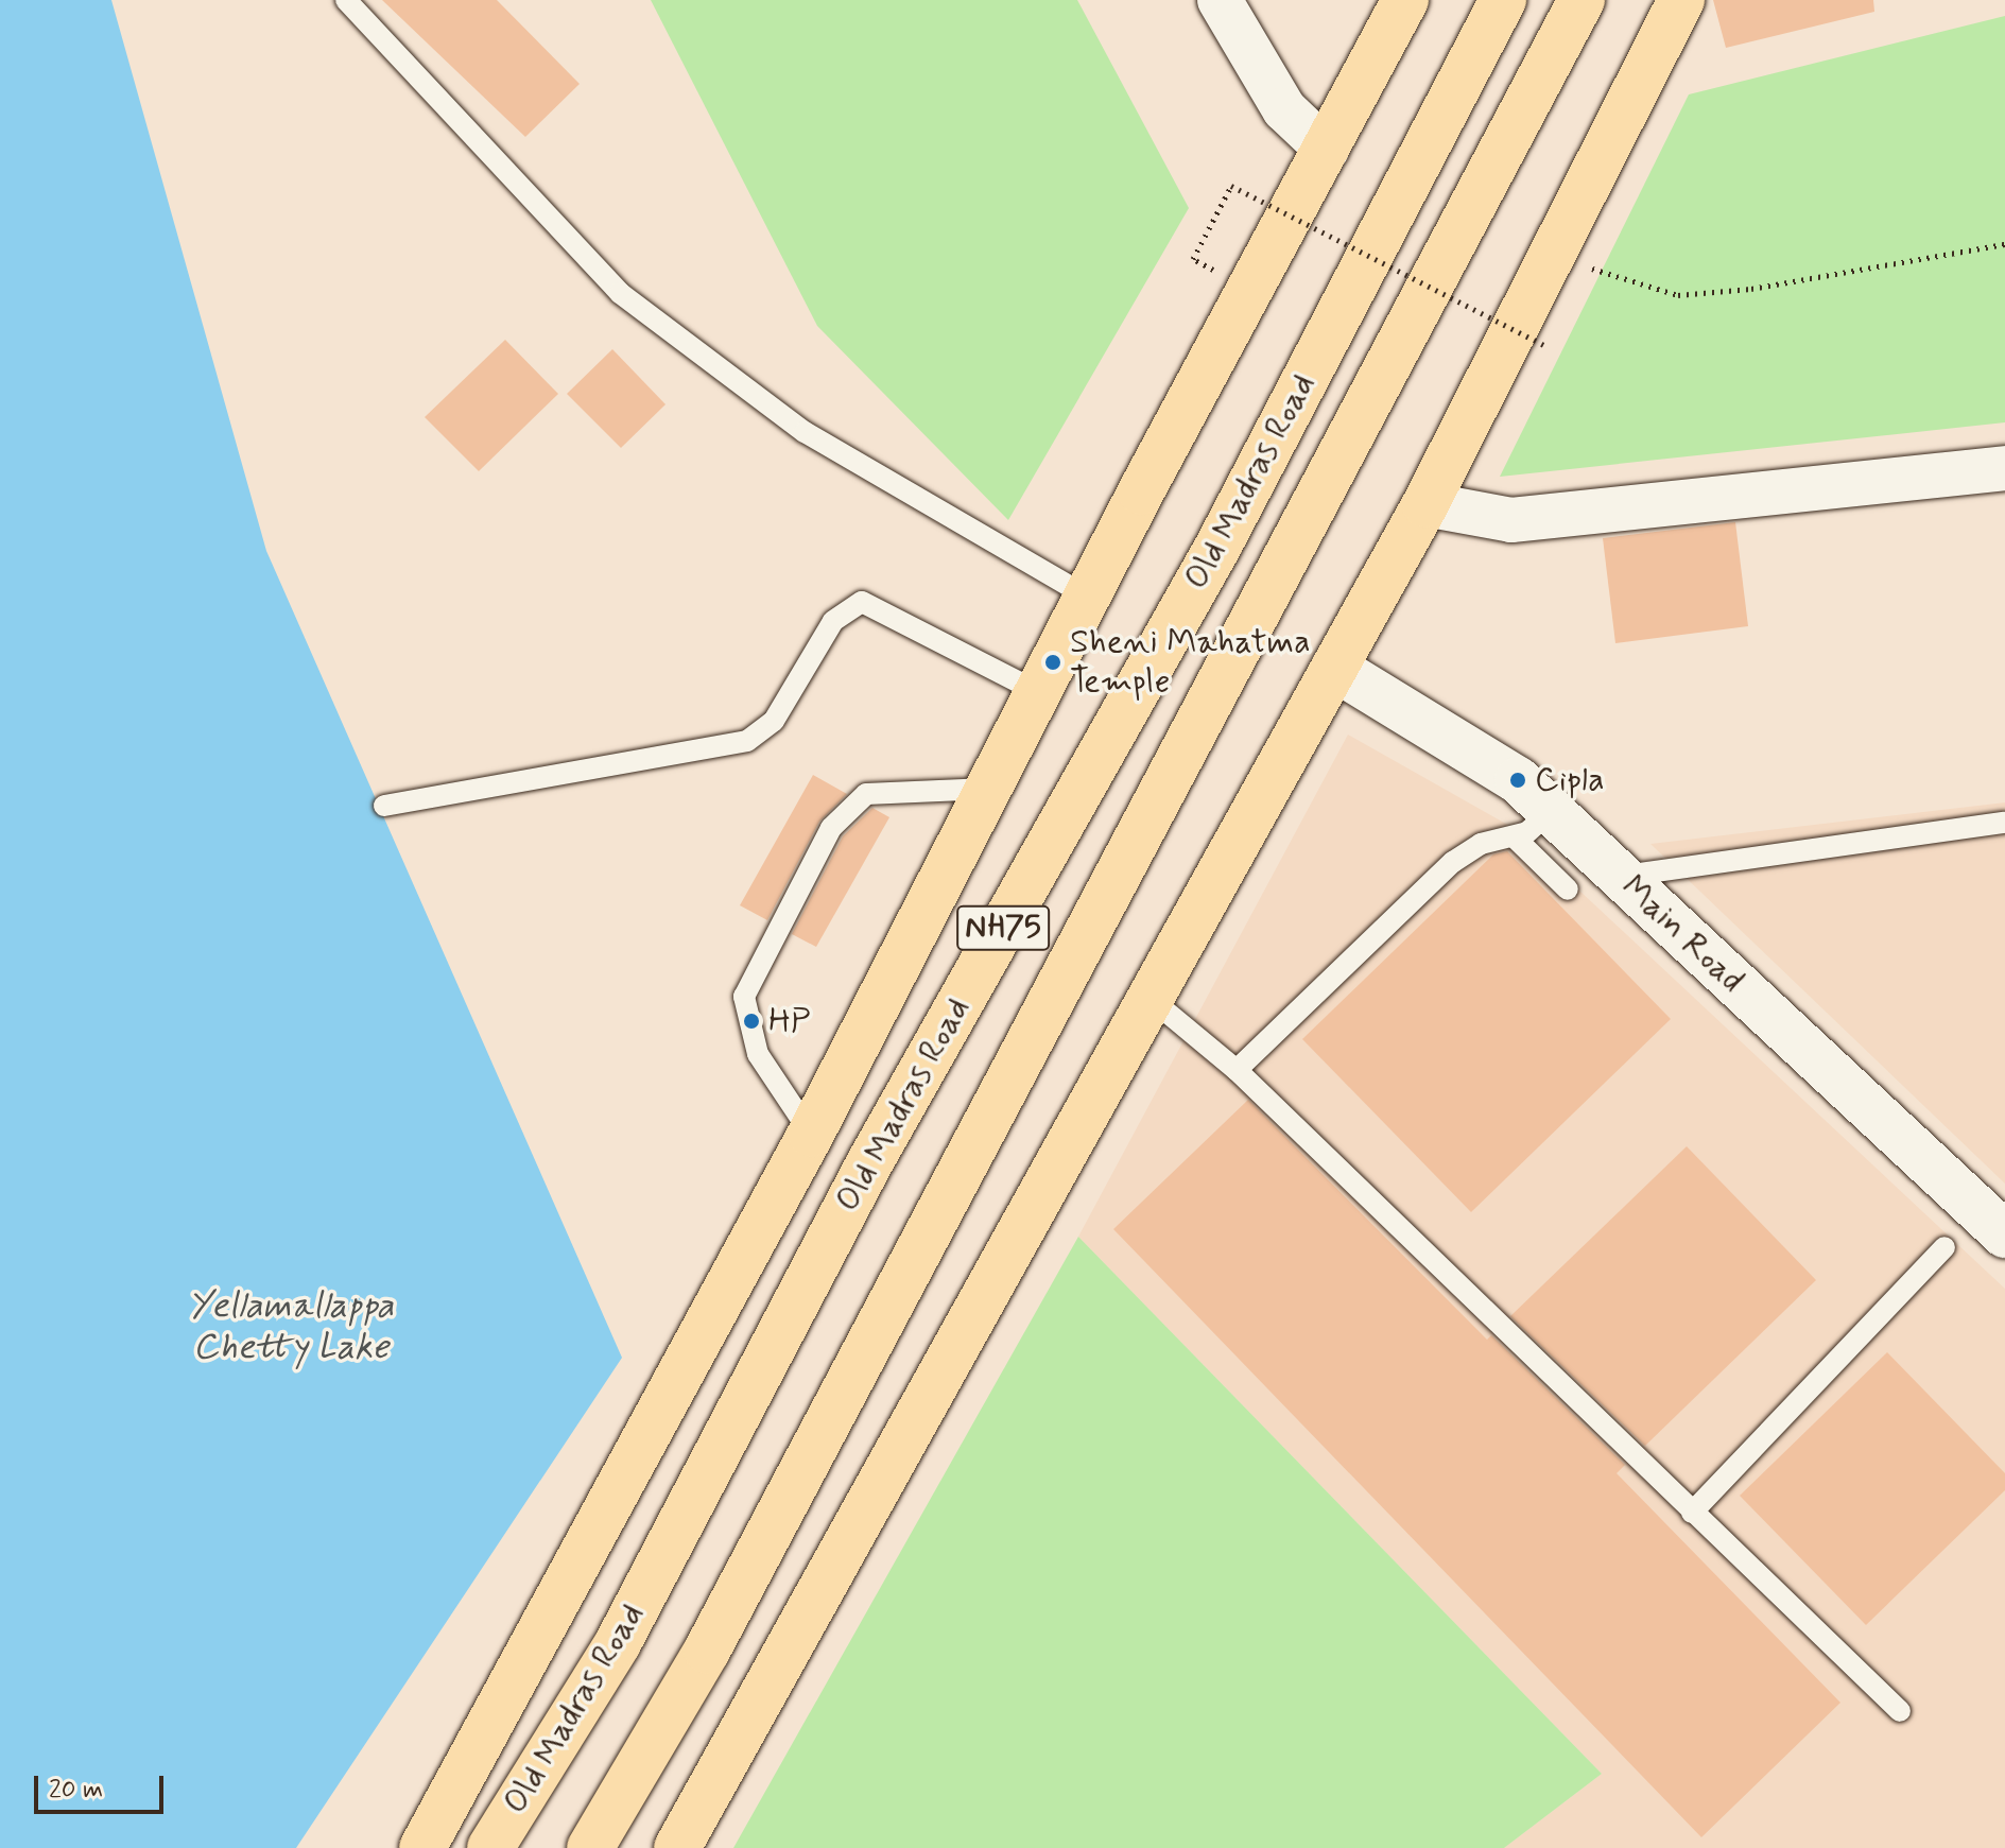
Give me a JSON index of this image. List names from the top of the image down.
{
  "streets": {
    "main road": ["Old Madras Road", "NH75"],
    "street": ["Main Road"]
  },
  "water": ["Yellamallappa Chetty Lake"],
  "places": ["Sheni Mahatma Temple", "Cipla", "HP"],
  "scale_bar": "20 m"
}
